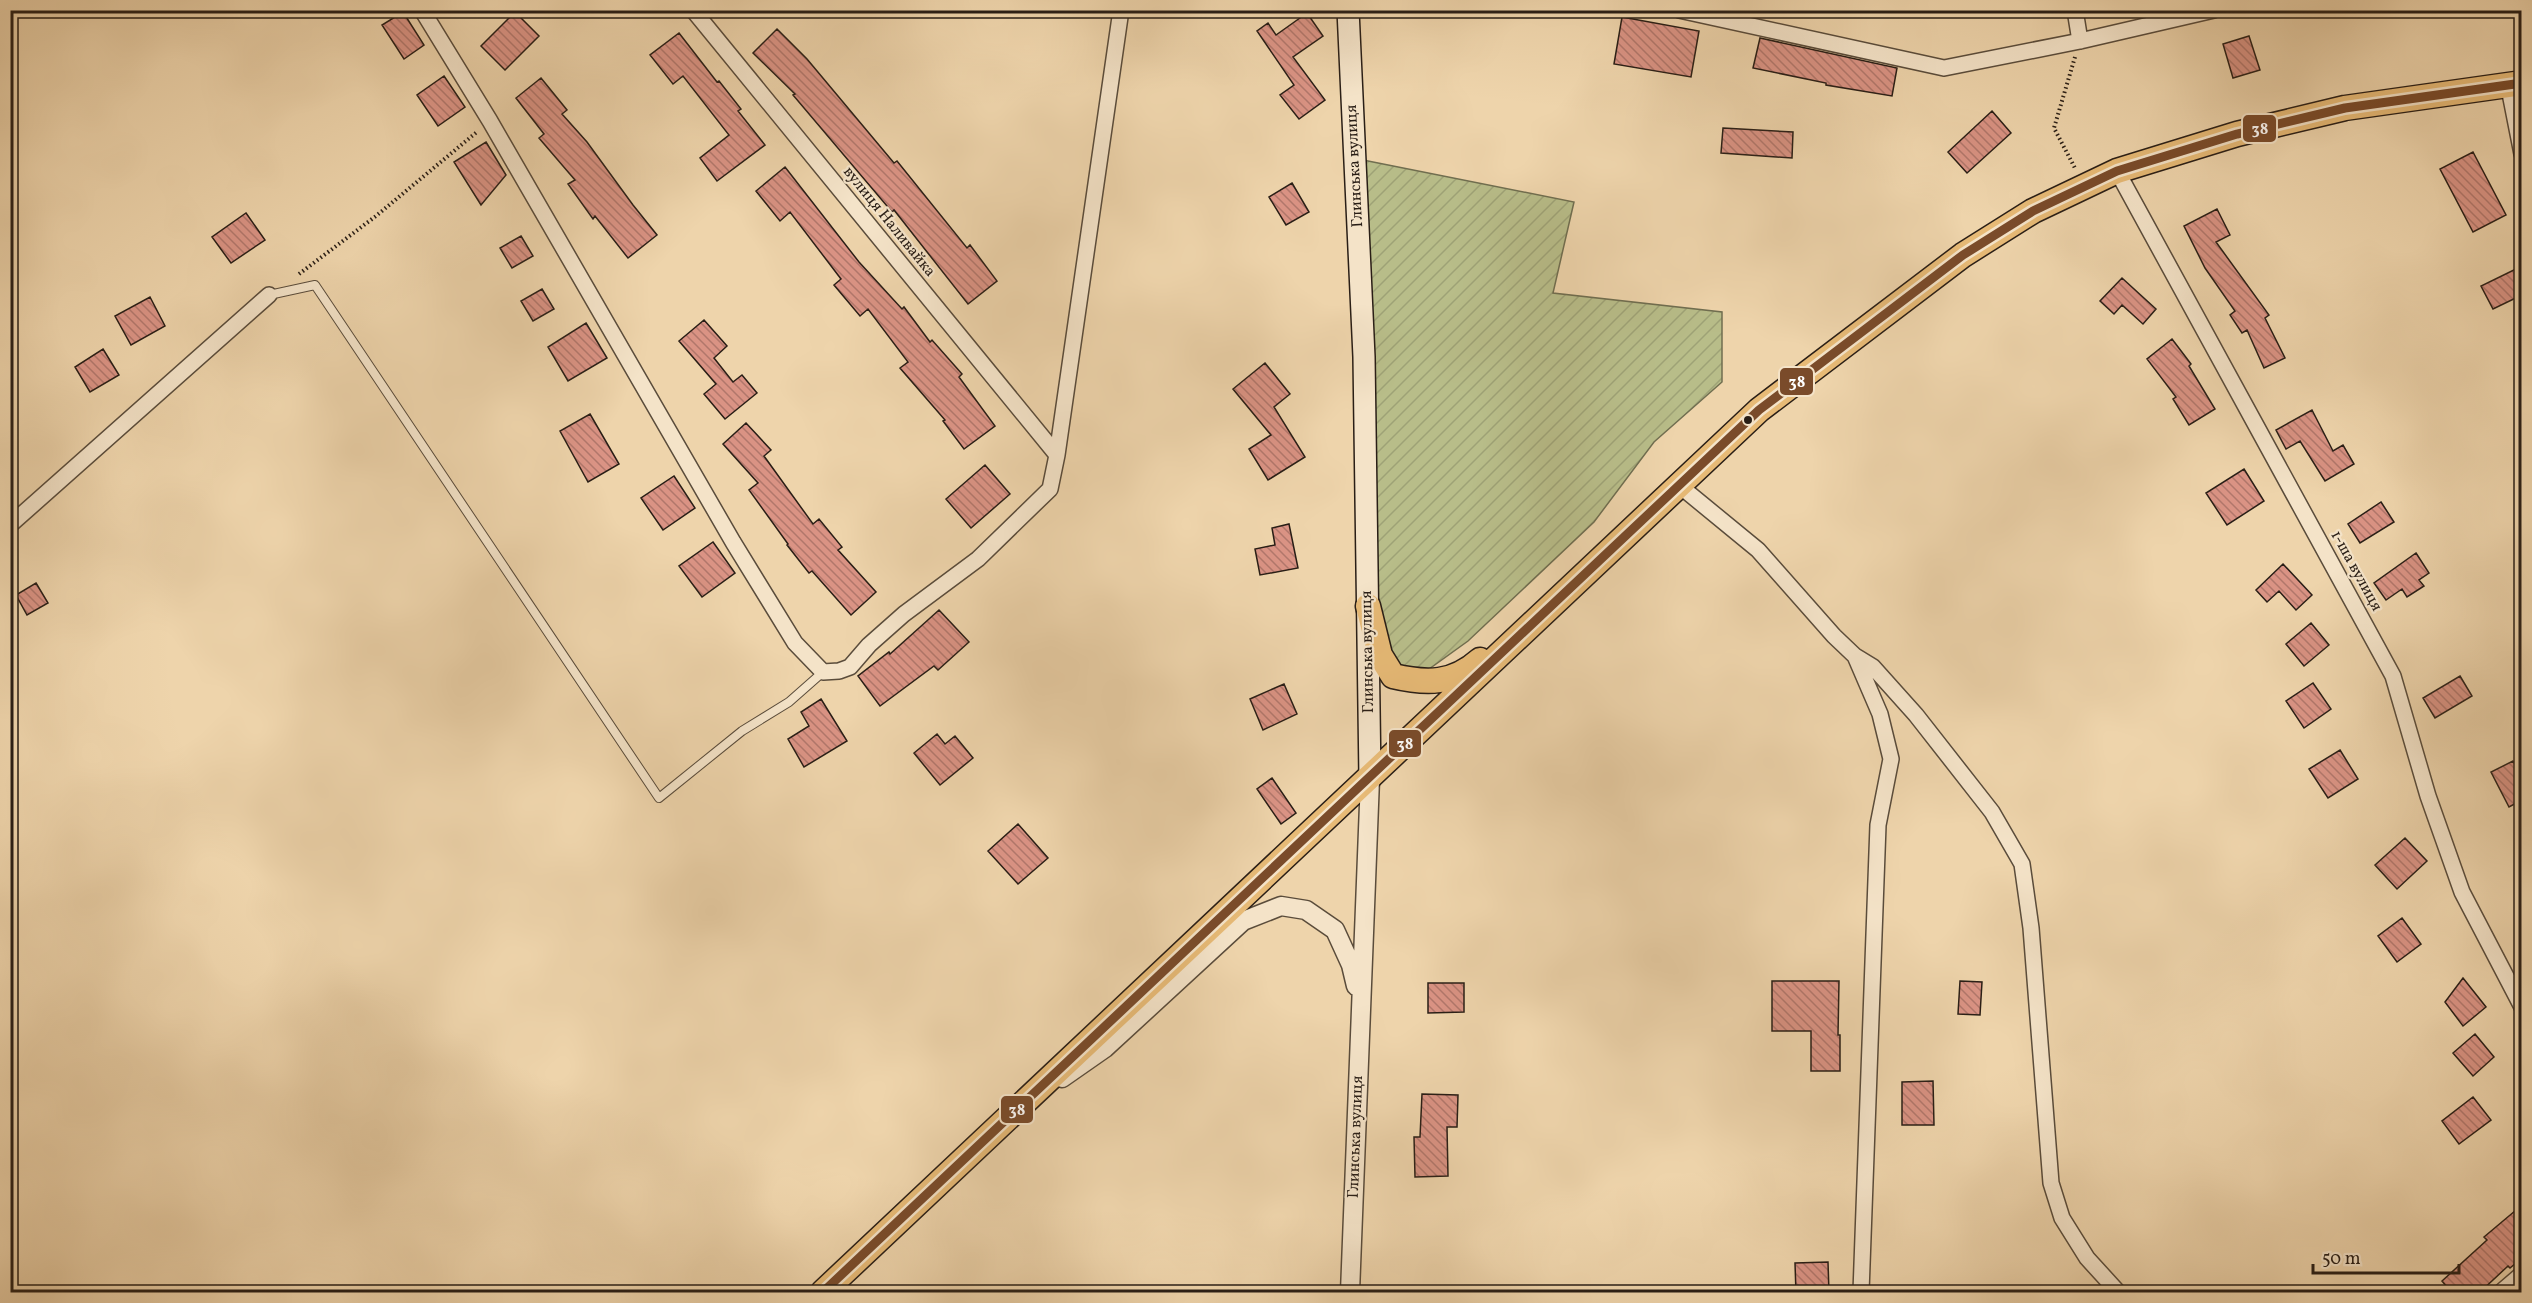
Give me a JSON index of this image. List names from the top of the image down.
{
  "streets": {
    "main road": ["Глинська вулиця"],
    "street": ["вулиця Наливайка", "1-ша вулиця"]
  },
  "lines": ["transit line 38"],
  "scale_bar": "50 m"
}
